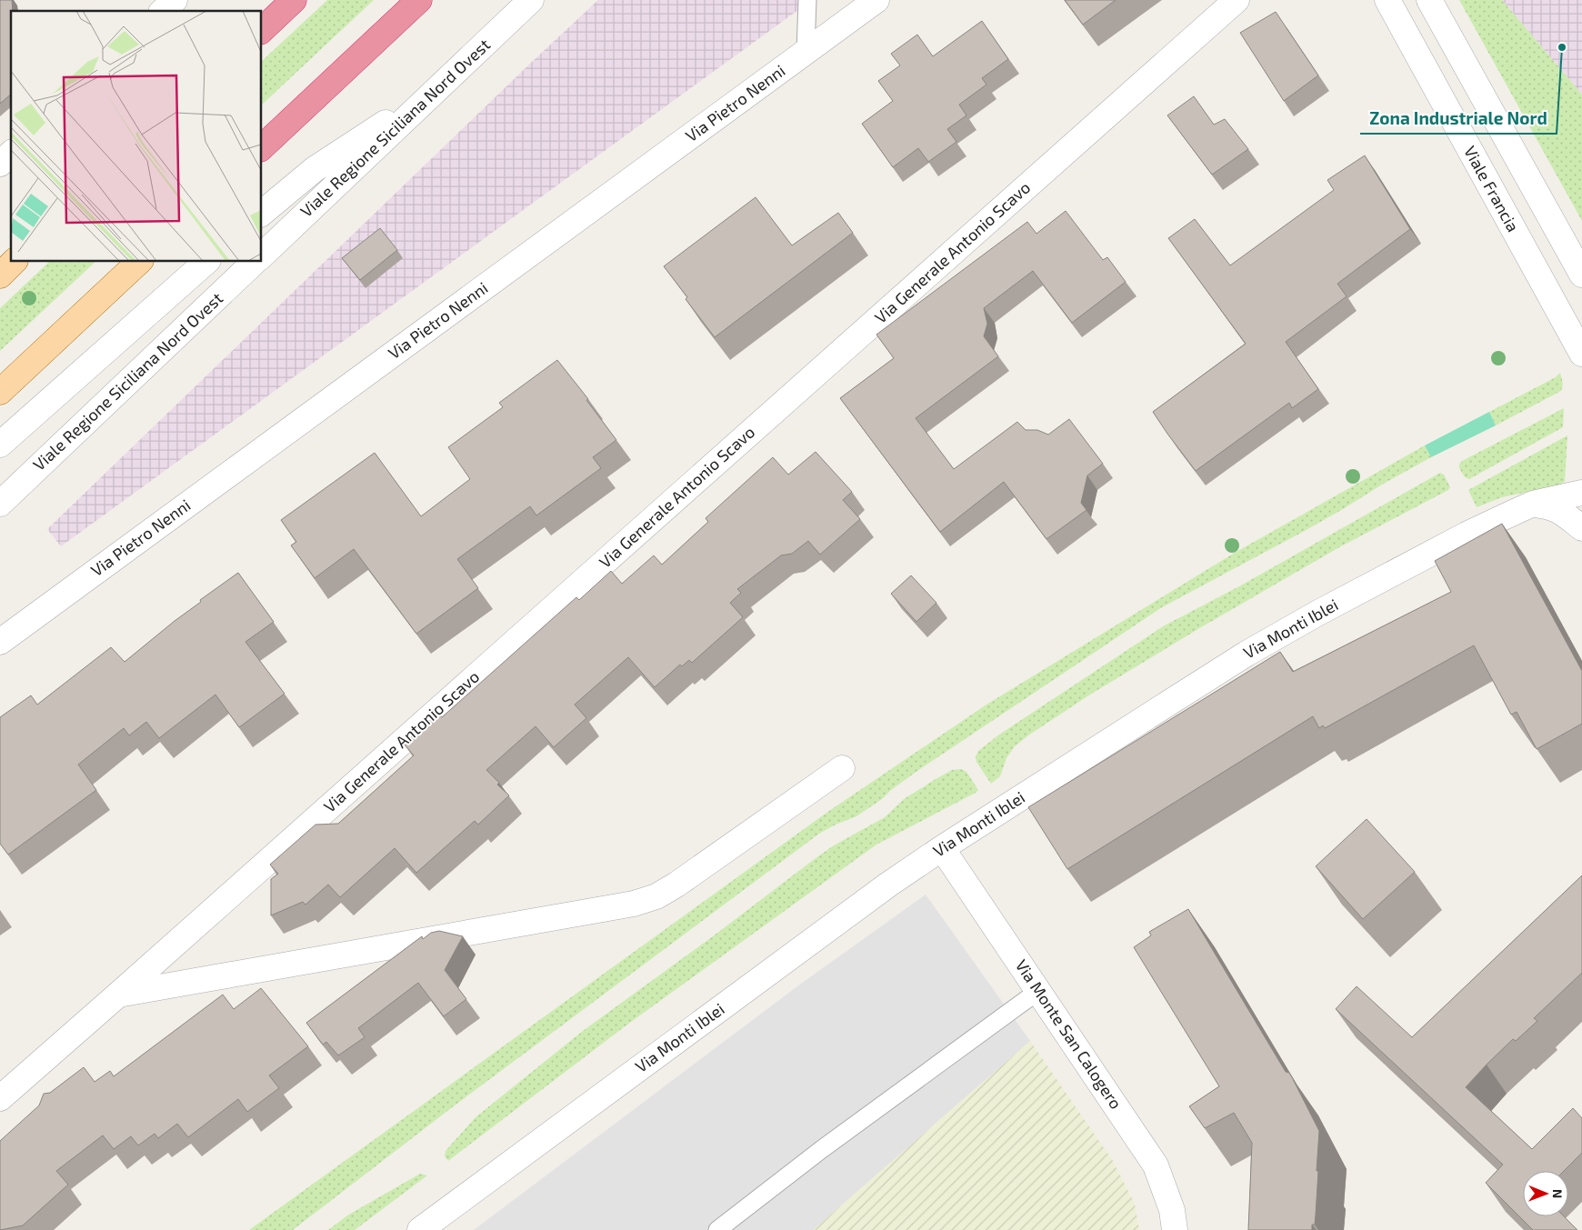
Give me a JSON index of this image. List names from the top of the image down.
{
  "streets": {
    "street": [
      "Via Pietro Nenni",
      "Viale Regione Siciliana Nord Ovest",
      "Viale Francia",
      "Via Generale Antonio Scavo",
      "Via Monti Iblei",
      "Via Monte San Calogero"
    ]
  },
  "crossings": [
    ["Via Monti Iblei", "Via Monte San Calogero"]
  ],
  "places": ["Zona Industriale Nord"],
  "north": "right"
}
